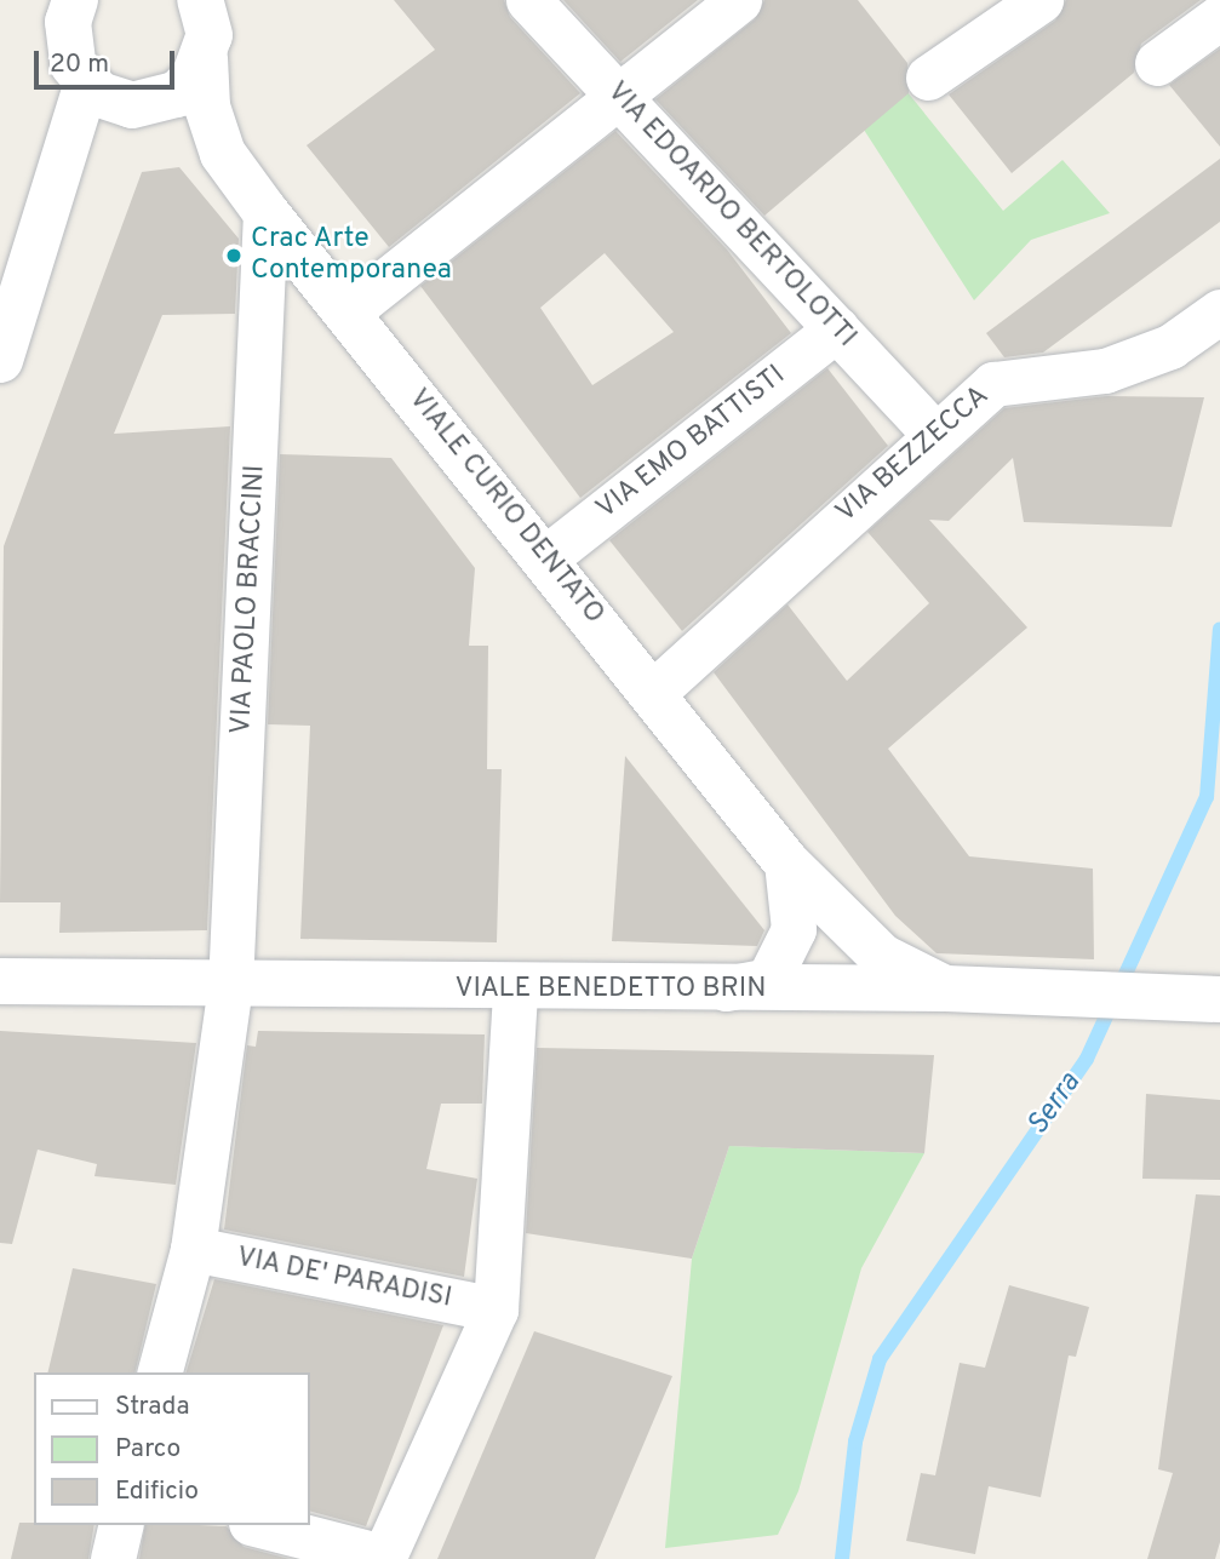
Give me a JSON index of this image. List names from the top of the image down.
{
  "streets": {
    "street": [
      "VIA EDOARDO BERTOLOTTI",
      "VIA EMO BATTISTI",
      "VIA BEZZECCA",
      "VIALE CURIO DENTATO",
      "VIA PAOLO BRACCINI",
      "VIALE BENEDETTO BRIN",
      "VIA DE' PARADISI"
    ]
  },
  "crossings": [
    ["VIA EDOARDO BERTOLOTTI", "VIA EMO BATTISTI"],
    ["VIA EDOARDO BERTOLOTTI", "VIA BEZZECCA"],
    ["VIA EMO BATTISTI", "VIALE CURIO DENTATO"],
    ["VIA BEZZECCA", "VIALE CURIO DENTATO"],
    ["VIALE CURIO DENTATO", "VIA PAOLO BRACCINI"],
    ["VIALE CURIO DENTATO", "VIALE BENEDETTO BRIN"],
    ["VIA PAOLO BRACCINI", "VIALE BENEDETTO BRIN"],
    ["VIA PAOLO BRACCINI", "VIA DE' PARADISI"]
  ],
  "water": ["Serra"],
  "places": ["Crac Arte Contemporanea"],
  "legend": ["Strada", "Parco", "Edificio"],
  "scale_bar": "20 m"
}
